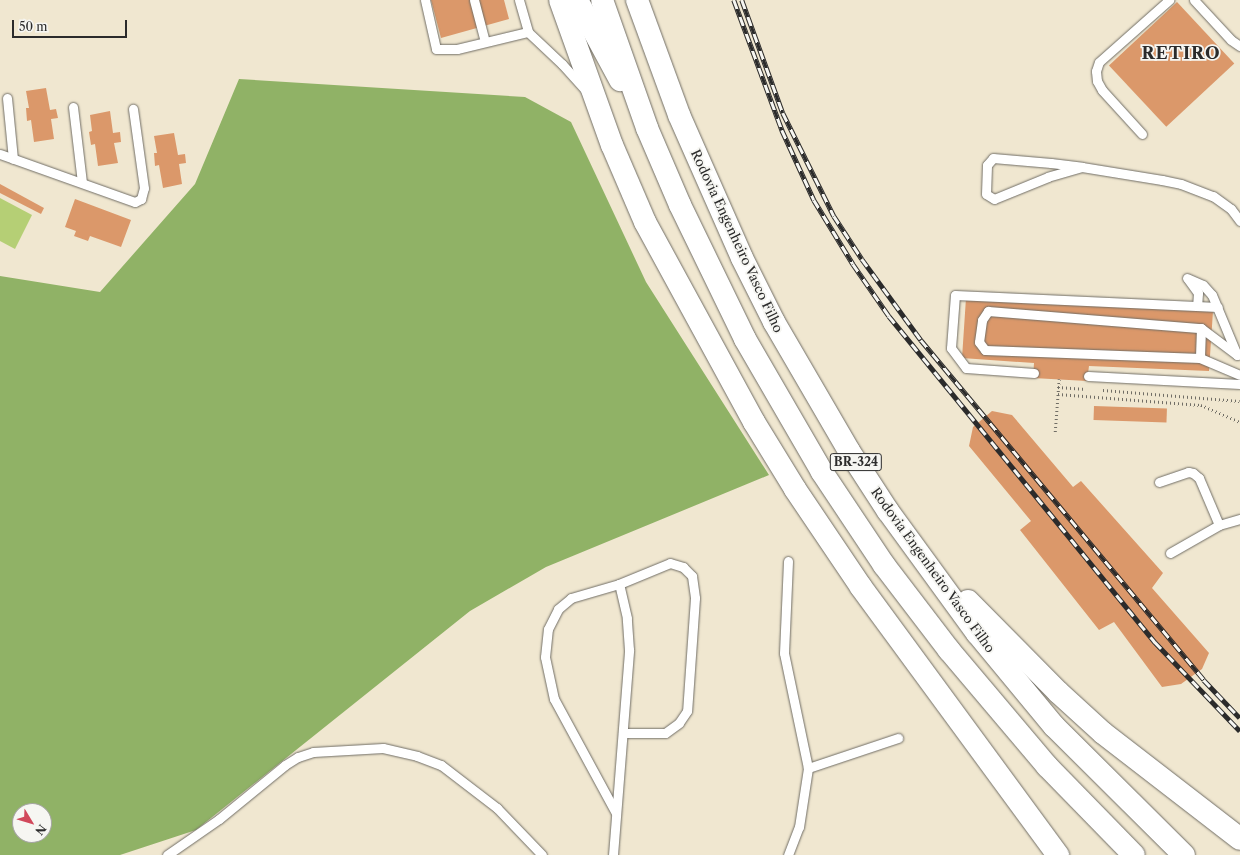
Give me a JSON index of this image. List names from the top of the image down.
{
  "streets": {
    "highway": ["Rodovia Engenheiro Vasco Filho", "BR-324"]
  },
  "districts": ["RETIRO"],
  "scale_bar": "50 m",
  "north": "bottom right"
}
